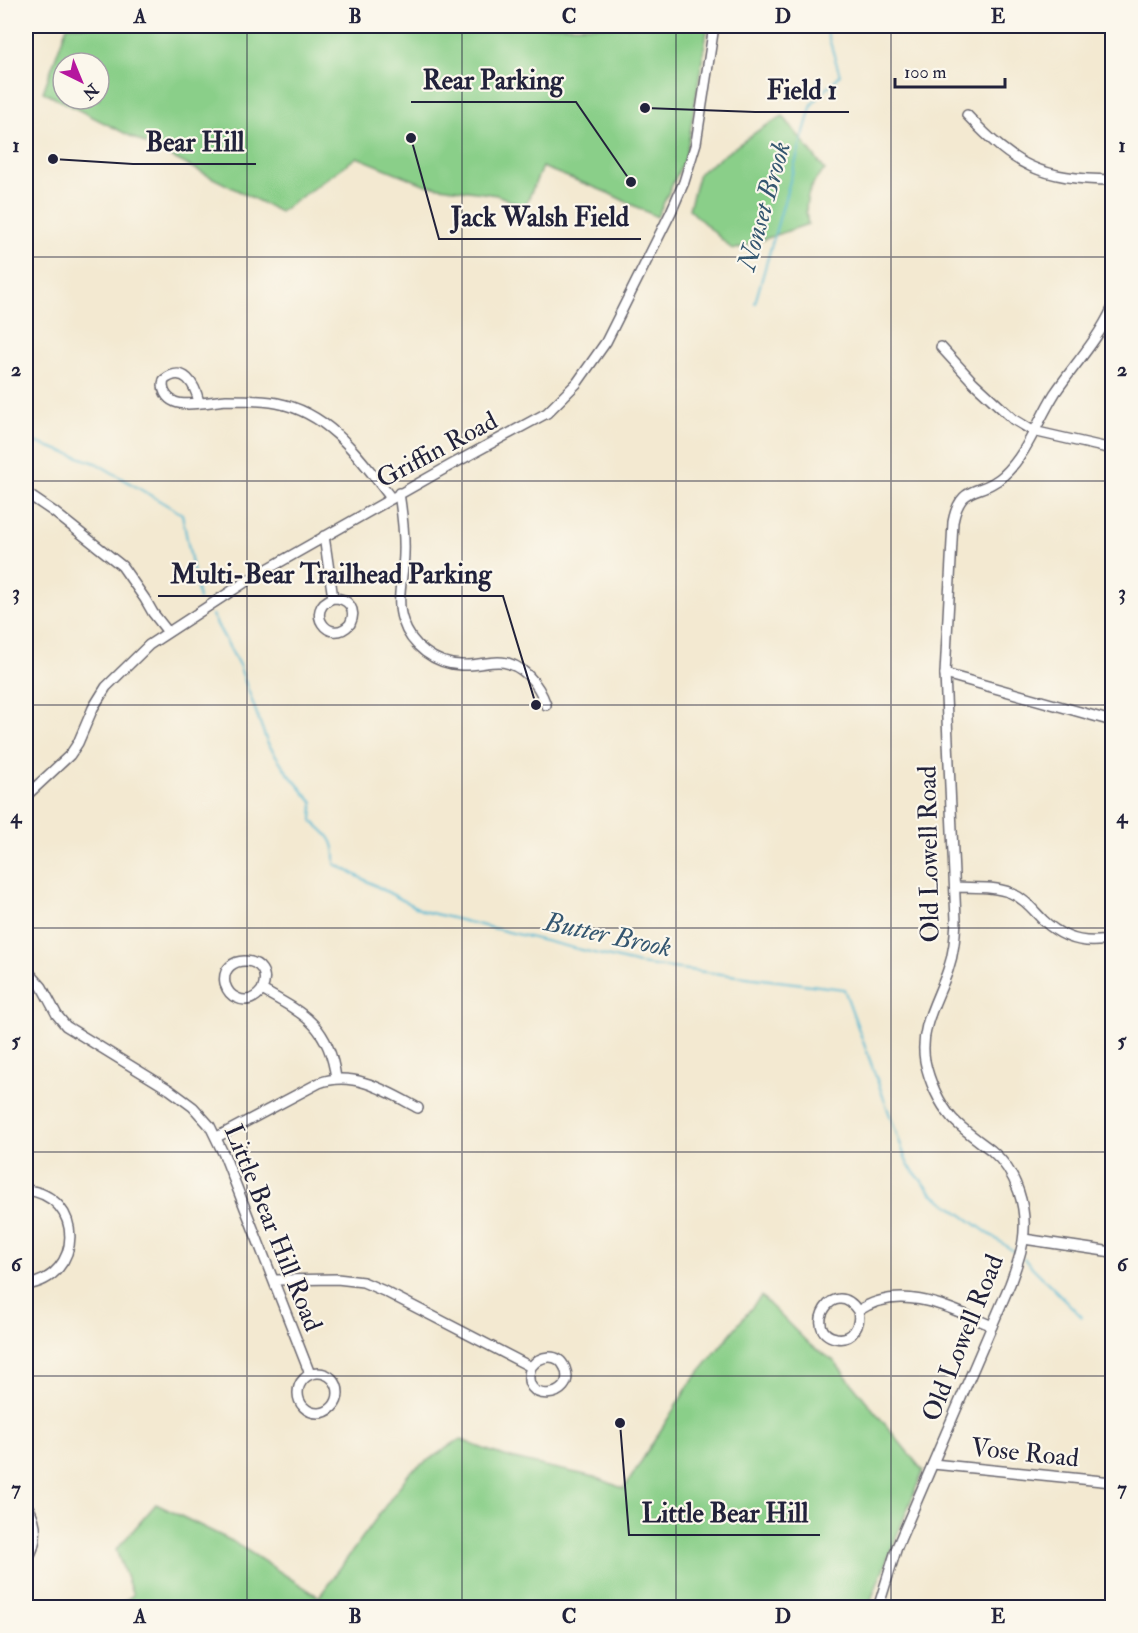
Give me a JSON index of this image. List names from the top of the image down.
{
  "streets": {
    "street": [
      "Griffin Road",
      "Old Lowell Road",
      "Little Bear Hill Road",
      "Vose Road"
    ]
  },
  "crossings": [
    ["Old Lowell Road", "Vose Road"]
  ],
  "water": ["Nonset Brook", "Butter Brook"],
  "places": [
    "Field 1",
    "Jack Walsh Field",
    "Bear Hill",
    "Rear Parking",
    "Multi-Bear Trailhead Parking",
    "Little Bear Hill"
  ],
  "scale_bar": "100 m",
  "north": "bottom right",
  "grid": {
    "columns": [
      "A",
      "B",
      "C",
      "D",
      "E"
    ],
    "rows": [
      "1",
      "2",
      "3",
      "4",
      "5",
      "6",
      "7"
    ]
  }
}
